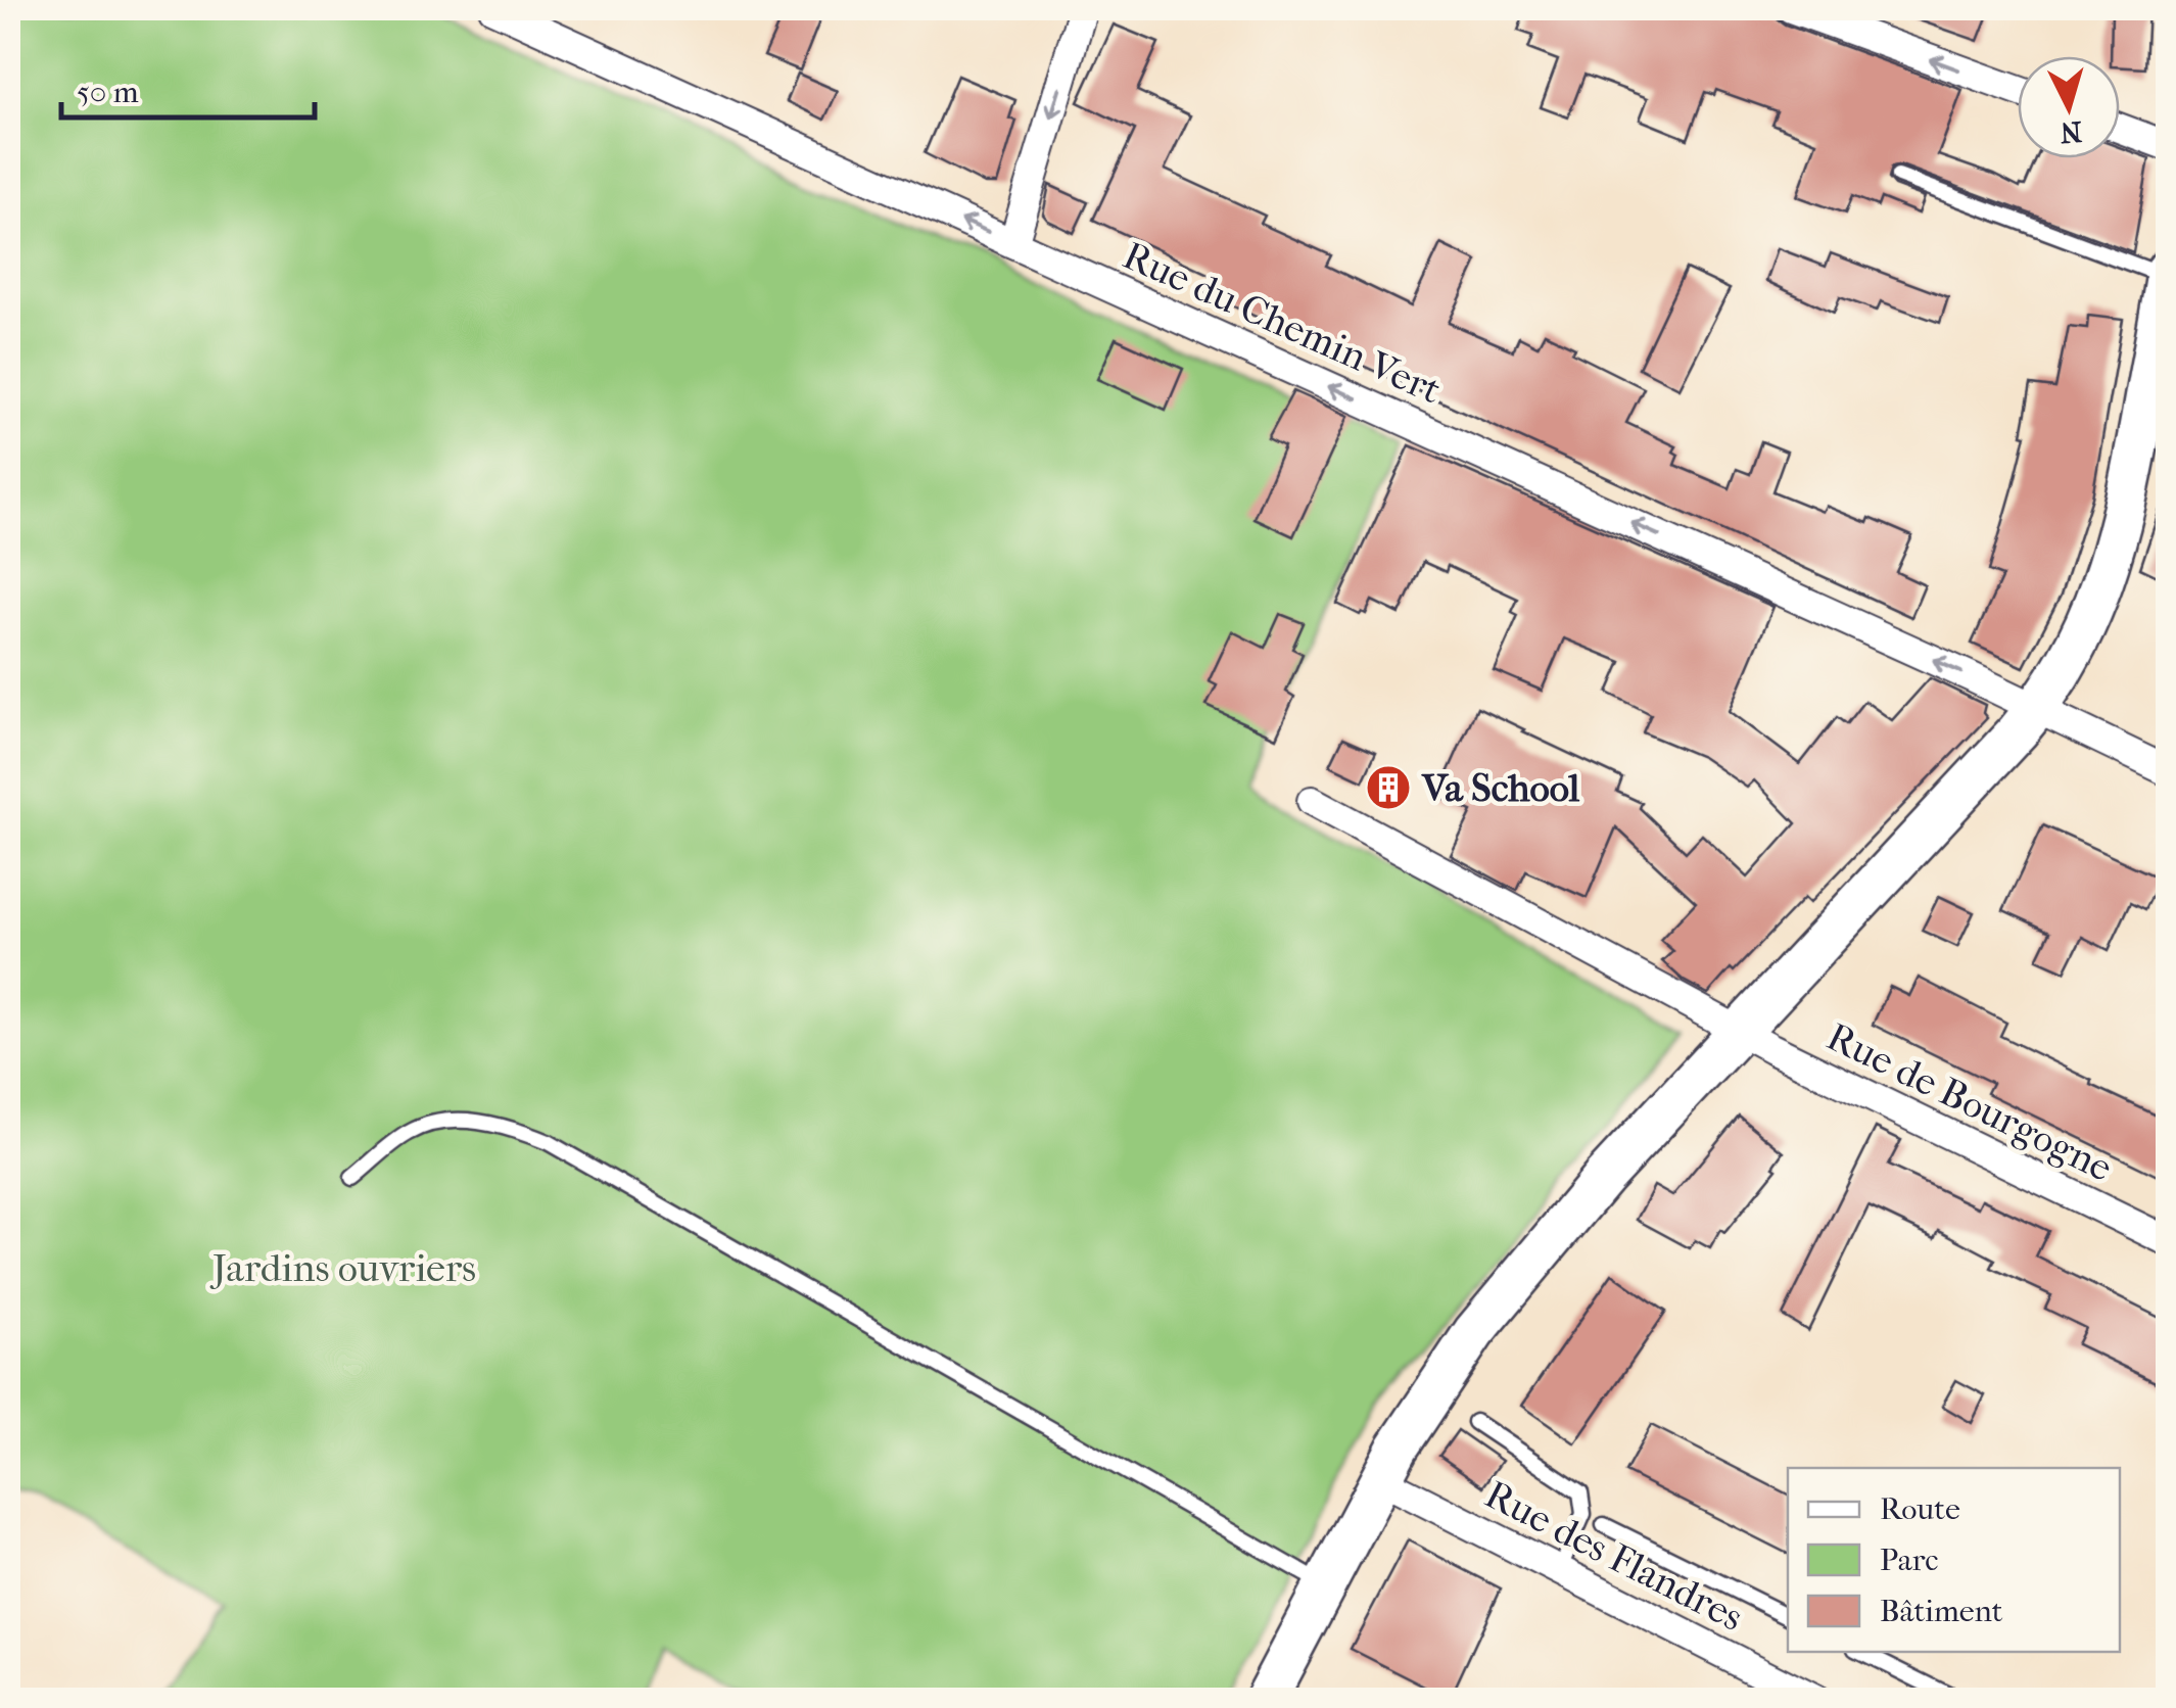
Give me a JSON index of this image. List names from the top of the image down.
{
  "streets": {
    "street": ["Rue du Chemin Vert", "Rue de Bourgogne", "Rue des Flandres"]
  },
  "one_way": ["Rue du Chemin Vert"],
  "parks": ["Jardins ouvriers"],
  "places": {
    "building": ["Va School"]
  },
  "legend": ["Route", "Parc", "Bâtiment"],
  "scale_bar": "50 m",
  "north": "bottom"
}
